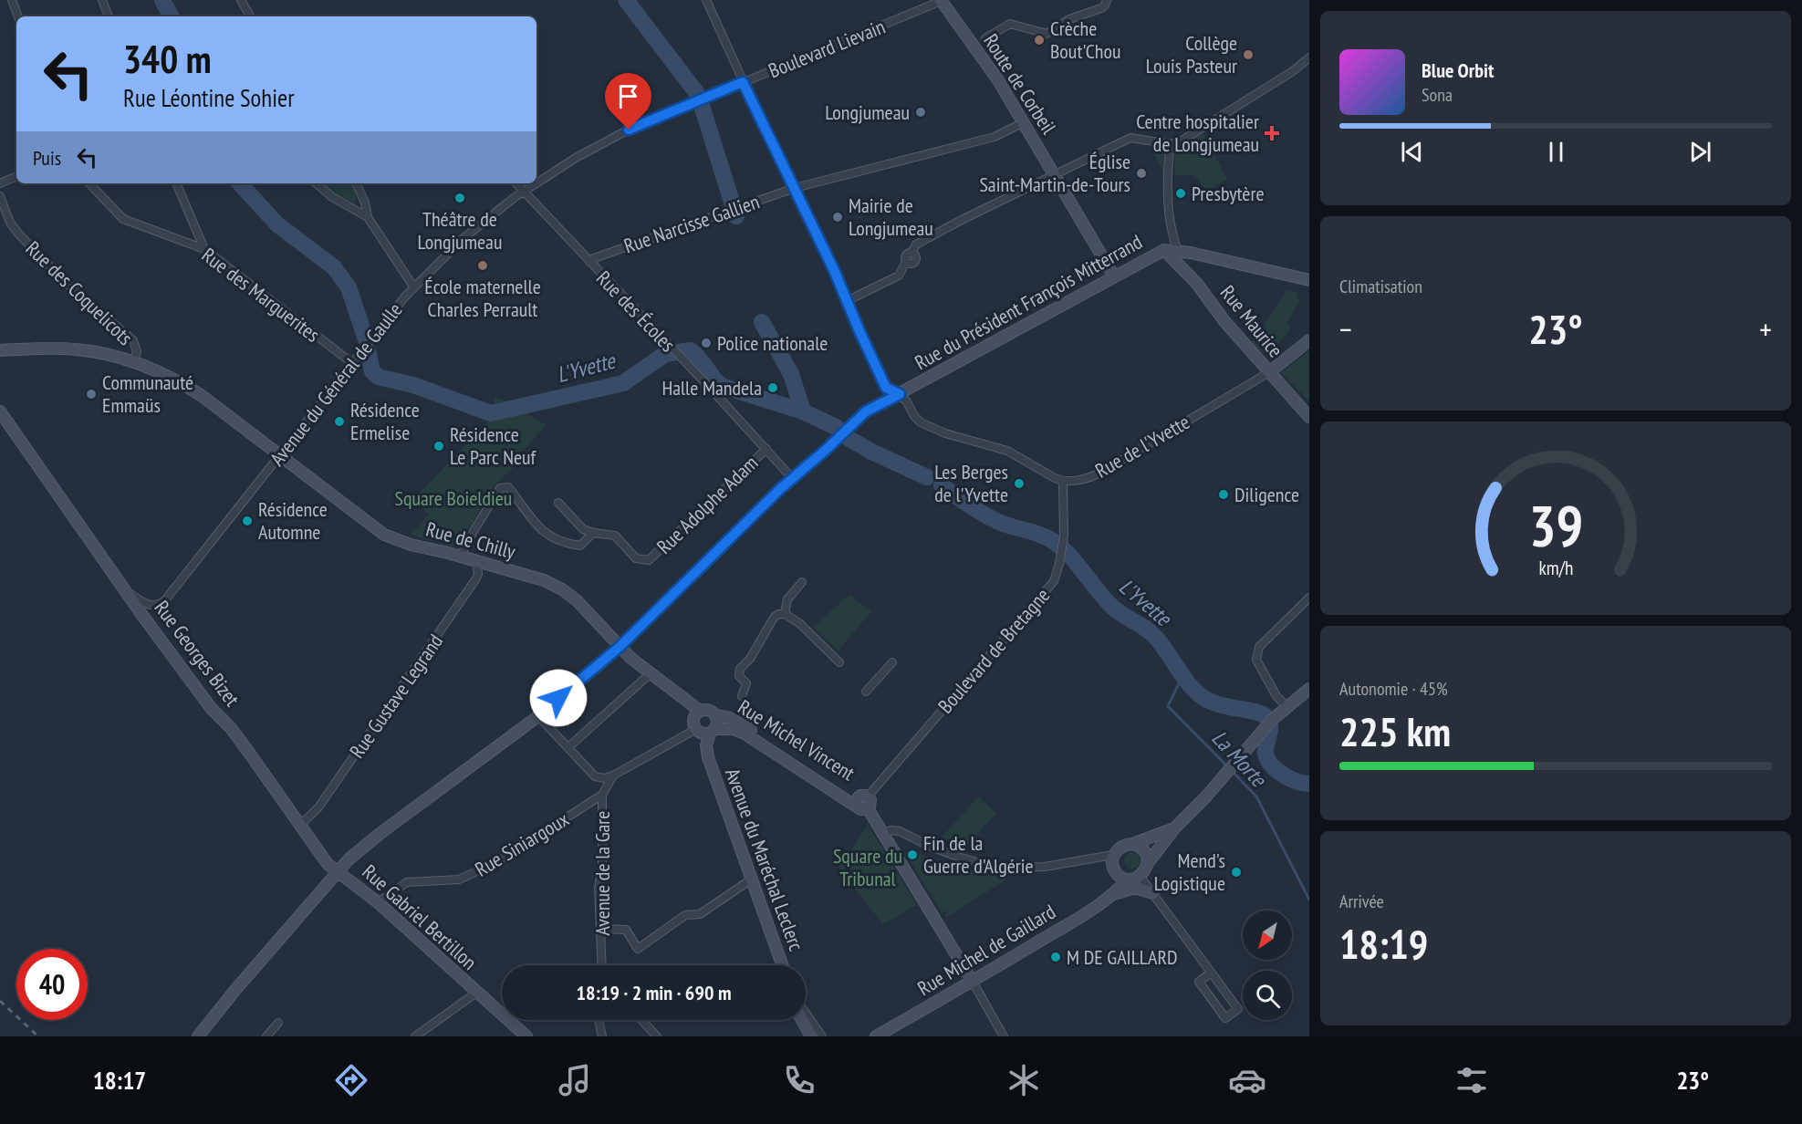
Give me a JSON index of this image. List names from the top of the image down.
{
  "streets": {
    "main road": [
      "Route de Corbeil",
      "Rue du Président François Mitterrand",
      "Rue Maurice",
      "Rue de Chilly",
      "Rue Georges Bizet",
      "Rue Michel Vincent",
      "Avenue du Maréchal Leclerc",
      "Rue Gabriel Bertillon",
      "Rue Michel de Gaillard"
    ],
    "street": [
      "Boulevard Lievain",
      "Rue Narcisse Gallien",
      "Rue des Coquelicots",
      "Rue des Marguerites",
      "Rue des Écoles",
      "Avenue du Général de Gaulle",
      "Rue de l'Yvette",
      "Rue Adolphe Adam",
      "Boulevard de Bretagne",
      "Rue Gustave Legrand",
      "Rue Siniargoux",
      "Avenue de la Gare"
    ]
  },
  "crossings": [
    ["Boulevard Lievain", "Route de Corbeil"],
    ["Boulevard Lievain", "Avenue du Général de Gaulle"],
    ["Route de Corbeil", "Rue Narcisse Gallien"],
    ["Route de Corbeil", "Rue du Président François Mitterrand"],
    ["Rue Narcisse Gallien", "Rue des Écoles"],
    ["Rue des Coquelicots", "Rue de Chilly"],
    ["Rue des Marguerites", "Avenue du Général de Gaulle"],
    ["Rue du Président François Mitterrand", "Rue des Écoles"],
    ["Rue du Président François Mitterrand", "Rue Maurice"],
    ["Rue du Président François Mitterrand", "Rue de Chilly"],
    ["Rue du Président François Mitterrand", "Rue Georges Bizet"],
    ["Rue du Président François Mitterrand", "Rue Gabriel Bertillon"],
    ["Rue des Écoles", "Avenue du Général de Gaulle"],
    ["Rue des Écoles", "Rue Adolphe Adam"],
    ["Rue Maurice", "Rue de l'Yvette"],
    ["Avenue du Général de Gaulle", "Rue de Chilly"],
    ["Avenue du Général de Gaulle", "Rue Georges Bizet"],
    ["Rue de l'Yvette", "Boulevard de Bretagne"],
    ["Rue de Chilly", "Rue Gustave Legrand"],
    ["Boulevard de Bretagne", "Rue Michel Vincent"],
    ["Rue Georges Bizet", "Rue Gustave Legrand"],
    ["Rue Georges Bizet", "Rue Gabriel Bertillon"],
    ["Rue Michel Vincent", "Avenue du Maréchal Leclerc"],
    ["Rue Siniargoux", "Avenue de la Gare"],
    ["Rue Siniargoux", "Rue Gabriel Bertillon"]
  ],
  "water": ["L'Yvette", "La Morte"],
  "parks": ["Square Boieldieu", "Square du Tribunal"],
  "places": {
    "other": [
      "Crèche Bout'Chou",
      "Collège Louis Pasteur",
      "Longjumeau",
      "Église Saint-Martin-de-Tours",
      "Presbytère",
      "Théâtre de Longjumeau",
      "Mairie de Longjumeau",
      "École maternelle Charles Perrault",
      "Police nationale",
      "Halle Mandela",
      "Communauté Emmaüs",
      "Résidence Ermelise",
      "Résidence Le Parc Neuf",
      "Les Berges de l'Yvette",
      "Diligence",
      "Résidence Automne",
      "Fin de la Guerre d'Algérie",
      "Mend's Logistique",
      "M DE GAILLARD"
    ],
    "health": ["Centre hospitalier de Longjumeau"]
  },
  "north": "bottom left",
  "page": {
    "turn": ["340 m", "Rue Léontine Sohier"],
    "song": ["Blue Orbit", "Sona"],
    "then": "Puis",
    "tile": [
      "Climatisation",
      ["Autonomie · 45%", "225 km"],
      ["Arrivée", "18:19"]
    ],
    "heat": ["−", "23°", "+"],
    "limit": "40",
    "trip": "18:19 · 2 min · 690 m",
    "tabs": ["18:17", "23°"],
    "gauge": ["39", "km/h"]
  }
}
